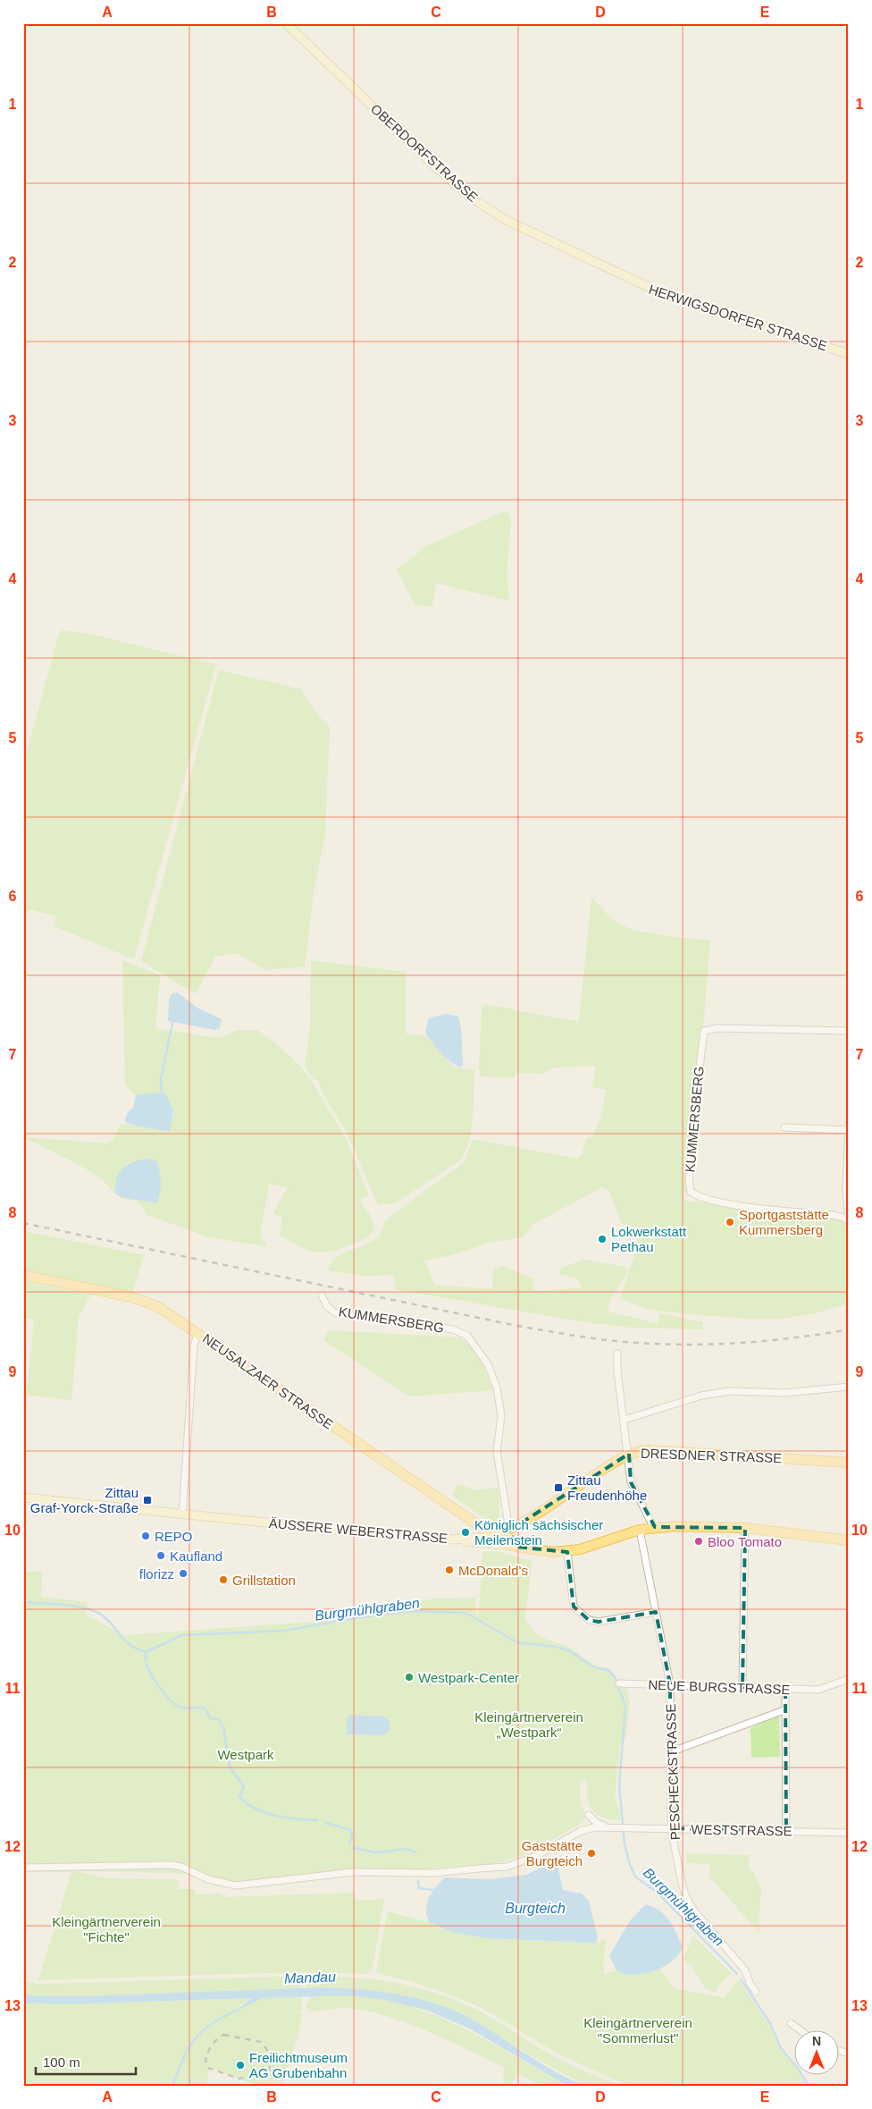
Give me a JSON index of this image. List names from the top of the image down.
{
  "streets": {
    "main road": ["NEUSALZAER STRASSE", "DRESDNER STRASSE", "ÄUSSERE WEBERSTRASSE"],
    "street": [
      "OBERDORFSTRASSE",
      "HERWIGSDORFER STRASSE",
      "KUMMERSBERG",
      "NEUE BURGSTRASSE",
      "PESCHECKSTRASSE",
      "WESTSTRASSE"
    ]
  },
  "crossings": [
    ["OBERDORFSTRASSE", "HERWIGSDORFER STRASSE"],
    ["KUMMERSBERG", "DRESDNER STRASSE"],
    ["NEUSALZAER STRASSE", "DRESDNER STRASSE"],
    ["NEUSALZAER STRASSE", "ÄUSSERE WEBERSTRASSE"],
    ["DRESDNER STRASSE", "ÄUSSERE WEBERSTRASSE"],
    ["ÄUSSERE WEBERSTRASSE", "PESCHECKSTRASSE"],
    ["NEUE BURGSTRASSE", "PESCHECKSTRASSE"],
    ["PESCHECKSTRASSE", "WESTSTRASSE"]
  ],
  "water": ["Burgmühlgraben", "Burgteich", "Mandau"],
  "parks": [
    "Kleingärtnerverein „Westpark“",
    "Westpark",
    "Kleingärtnerverein \"Fichte\"",
    "Kleingärtnerverein \"Sommerlust\""
  ],
  "places": {
    "other": [
      "Sportgaststätte Kummersberg",
      "Lokwerkstatt Pethau",
      "Königlich sächsischer Meilenstein",
      "REPO",
      "Bloo Tomato",
      "Kaufland",
      "McDonald's",
      "florizz",
      "Grillstation",
      "Westpark-Center",
      "Gaststätte Burgteich",
      "Freilichtmuseum AG Grubenbahn"
    ],
    "transit": ["Zittau Freudenhöhe", "Zittau Graf-Yorck-Straße"]
  },
  "scale_bar": "100 m",
  "north": "top",
  "grid": {
    "columns": [
      "A",
      "B",
      "C",
      "D",
      "E"
    ],
    "rows": [
      "1",
      "2",
      "3",
      "4",
      "5",
      "6",
      "7",
      "8",
      "9",
      "10",
      "11",
      "12",
      "13"
    ]
  }
}
